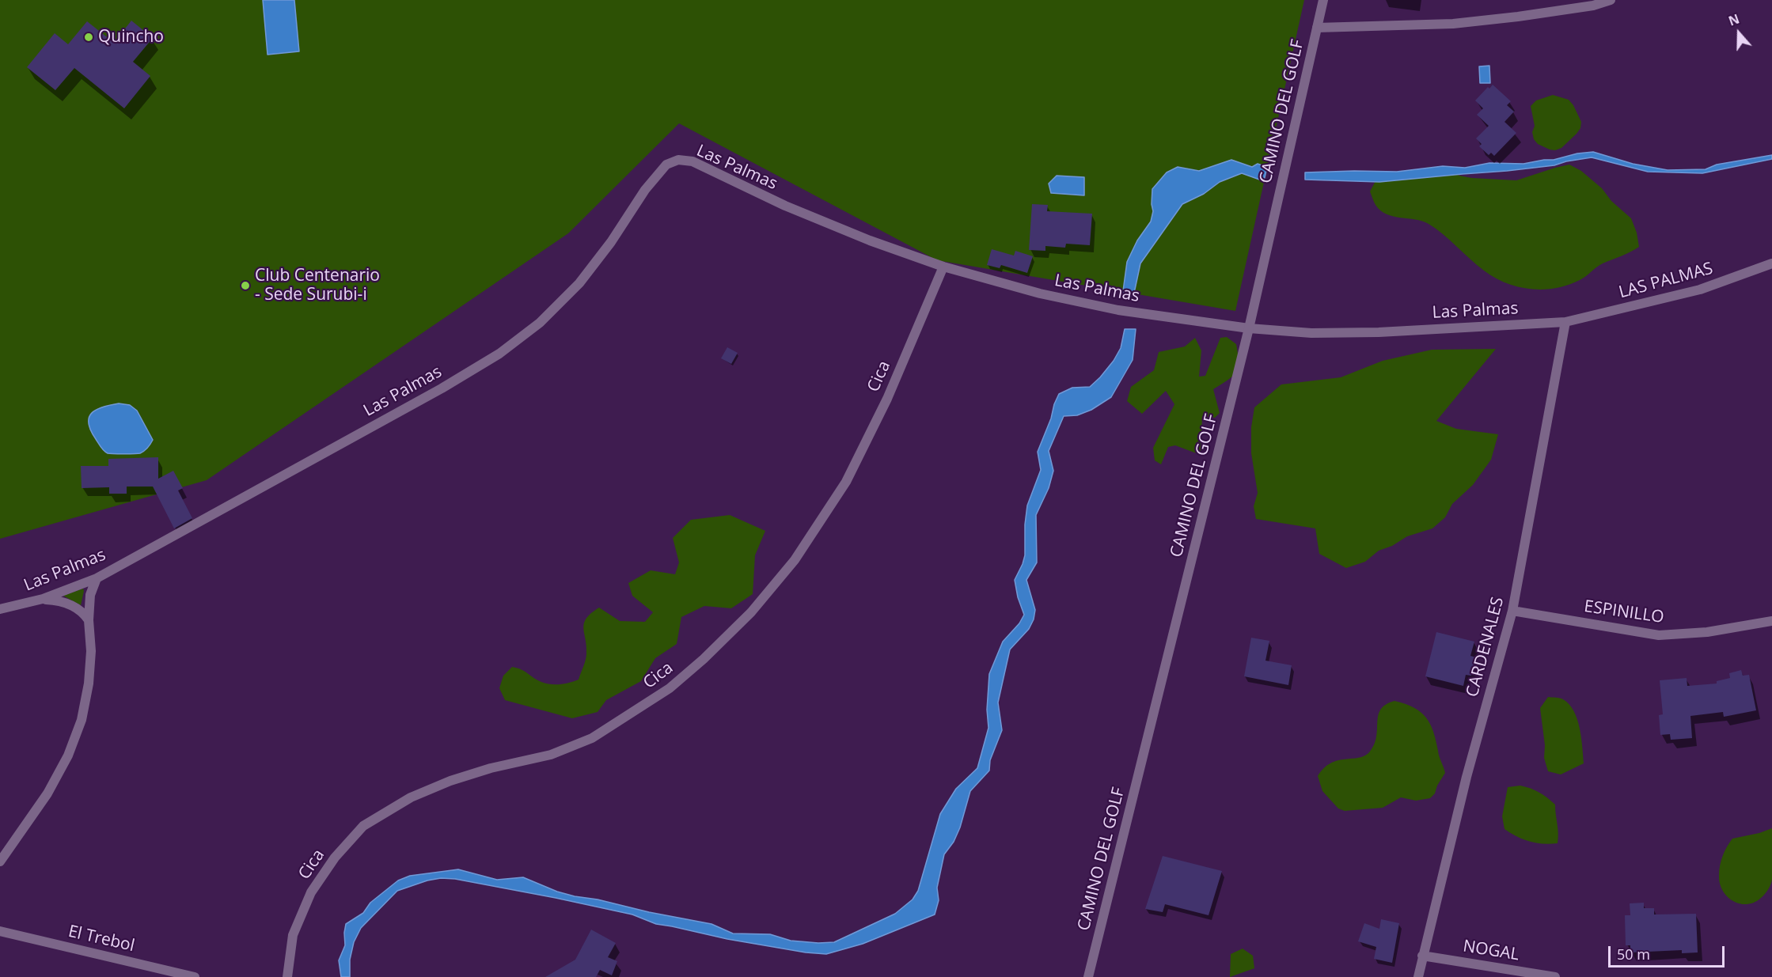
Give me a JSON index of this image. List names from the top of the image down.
{
  "streets": {
    "street": [
      "CAMINO DEL GOLF",
      "Las Palmas",
      "LAS PALMAS",
      "Cica",
      "ESPINILLO",
      "CARDENALES",
      "El Trebol",
      "NOGAL"
    ]
  },
  "crossings": [
    ["CAMINO DEL GOLF", "Las Palmas"],
    ["Las Palmas", "LAS PALMAS"],
    ["Las Palmas", "Cica"],
    ["Las Palmas", "CARDENALES"],
    ["LAS PALMAS", "CARDENALES"],
    ["ESPINILLO", "CARDENALES"],
    ["CARDENALES", "NOGAL"]
  ],
  "places": ["Quincho", "Club Centenario - Sede Surubi-i"],
  "scale_bar": "50 m",
  "north": "top"
}
